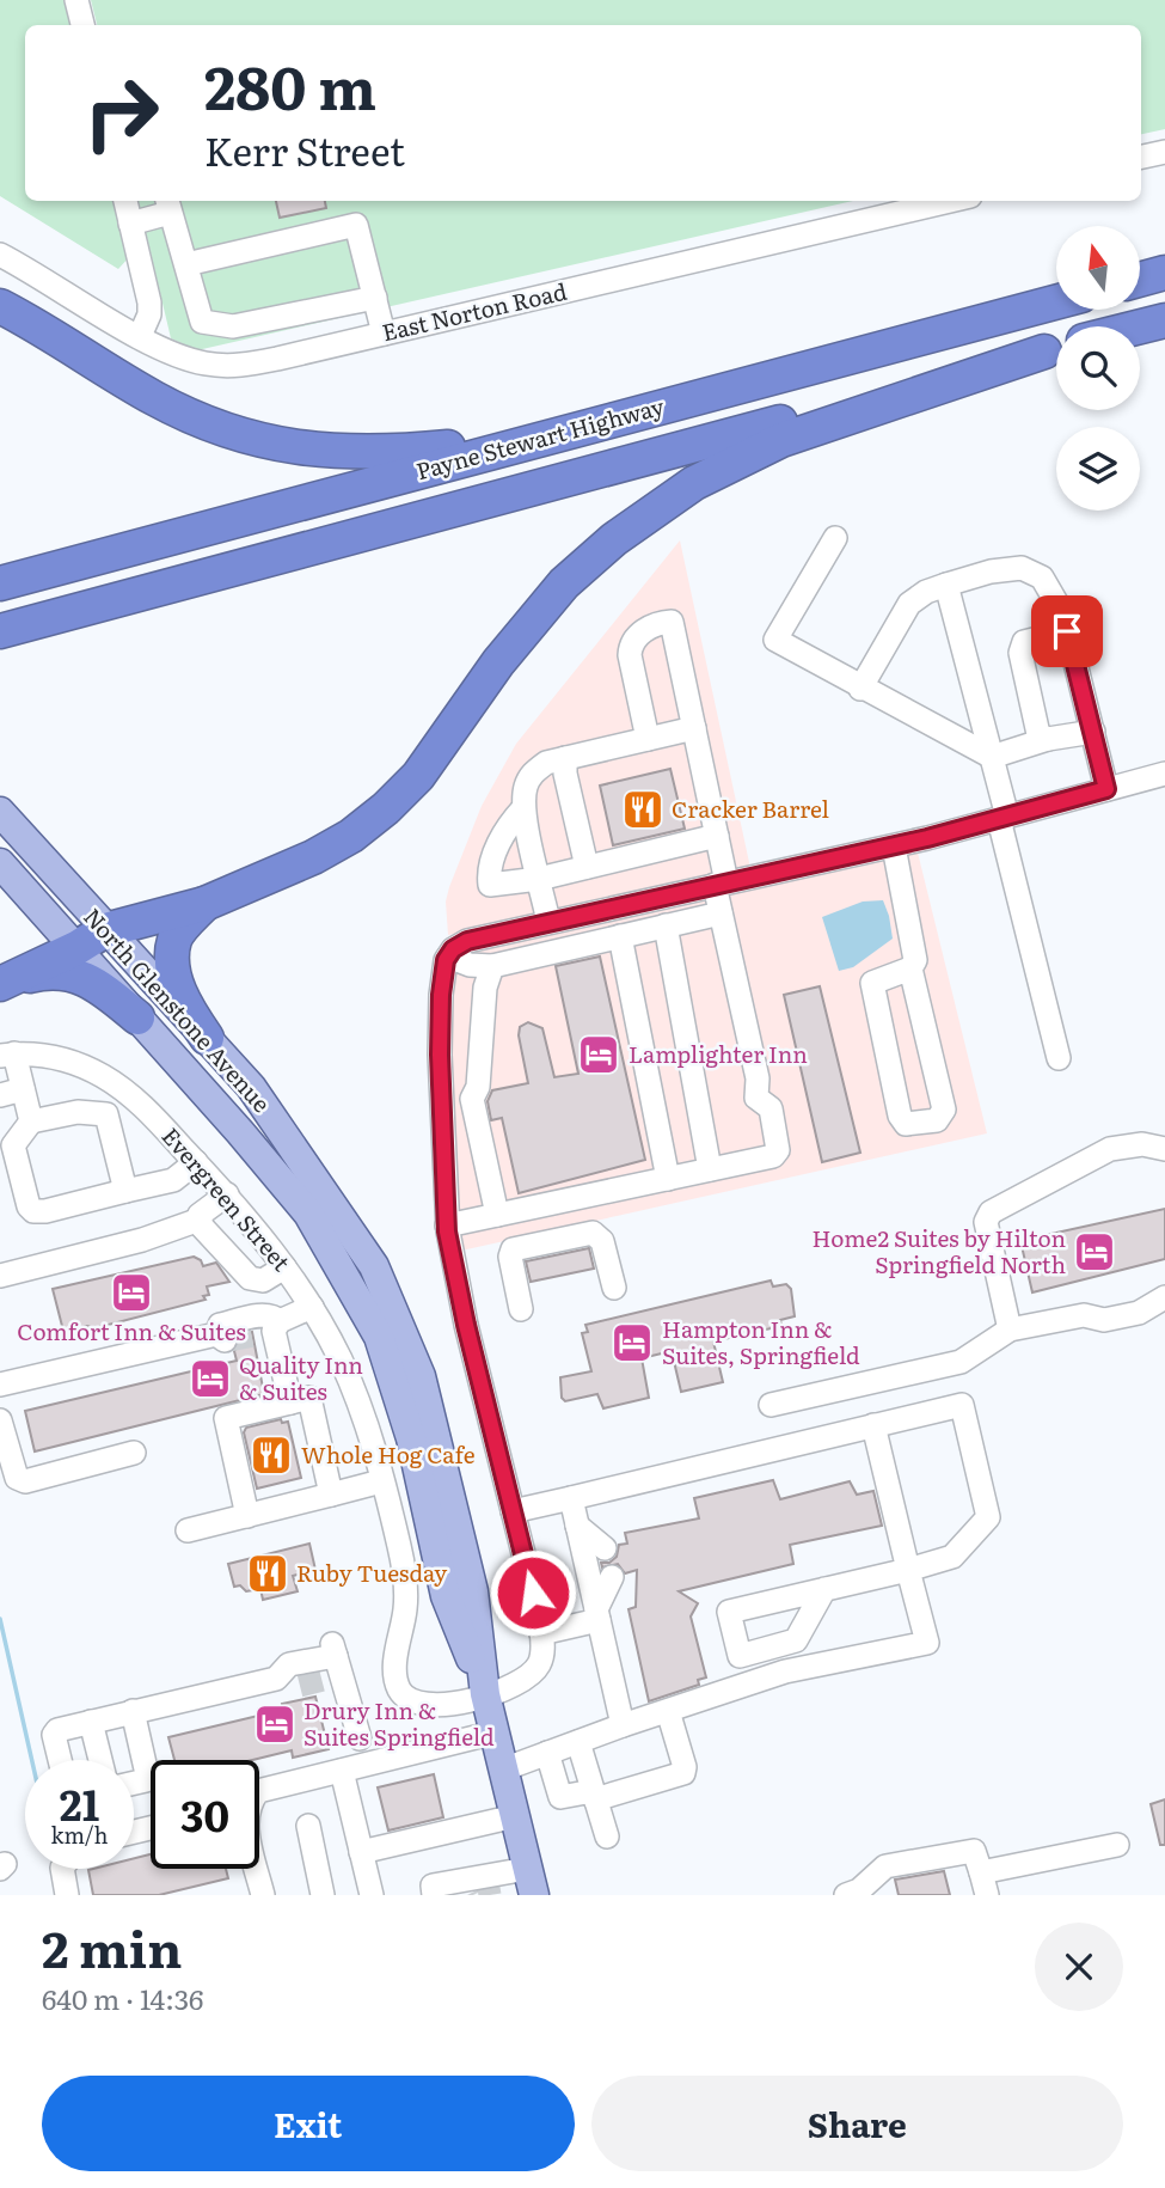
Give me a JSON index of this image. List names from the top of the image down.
{
  "streets": {
    "highway": ["Payne Stewart Highway"],
    "main road": ["North Glenstone Avenue"],
    "street": ["East Norton Road", "Evergreen Street"]
  },
  "crossings": [
    ["North Glenstone Avenue", "Evergreen Street"]
  ],
  "places": {
    "restaurant": ["Cracker Barrel", "Whole Hog Cafe", "Ruby Tuesday"],
    "hotel": [
      "Lamplighter Inn",
      "Home2 Suites by Hilton Springfield North",
      "Comfort Inn & Suites",
      "Hampton Inn & Suites, Springfield",
      "Quality Inn & Suites",
      "Drury Inn & Suites Springfield"
    ]
  },
  "north": "top",
  "page": {
    "turn": ["280 m", "Kerr Street"],
    "speed": "21 km/h",
    "limit": "30",
    "heading": ["2 min", "640 m · 14:36"],
    "buttons": ["Exit", "Share"]
  }
}
